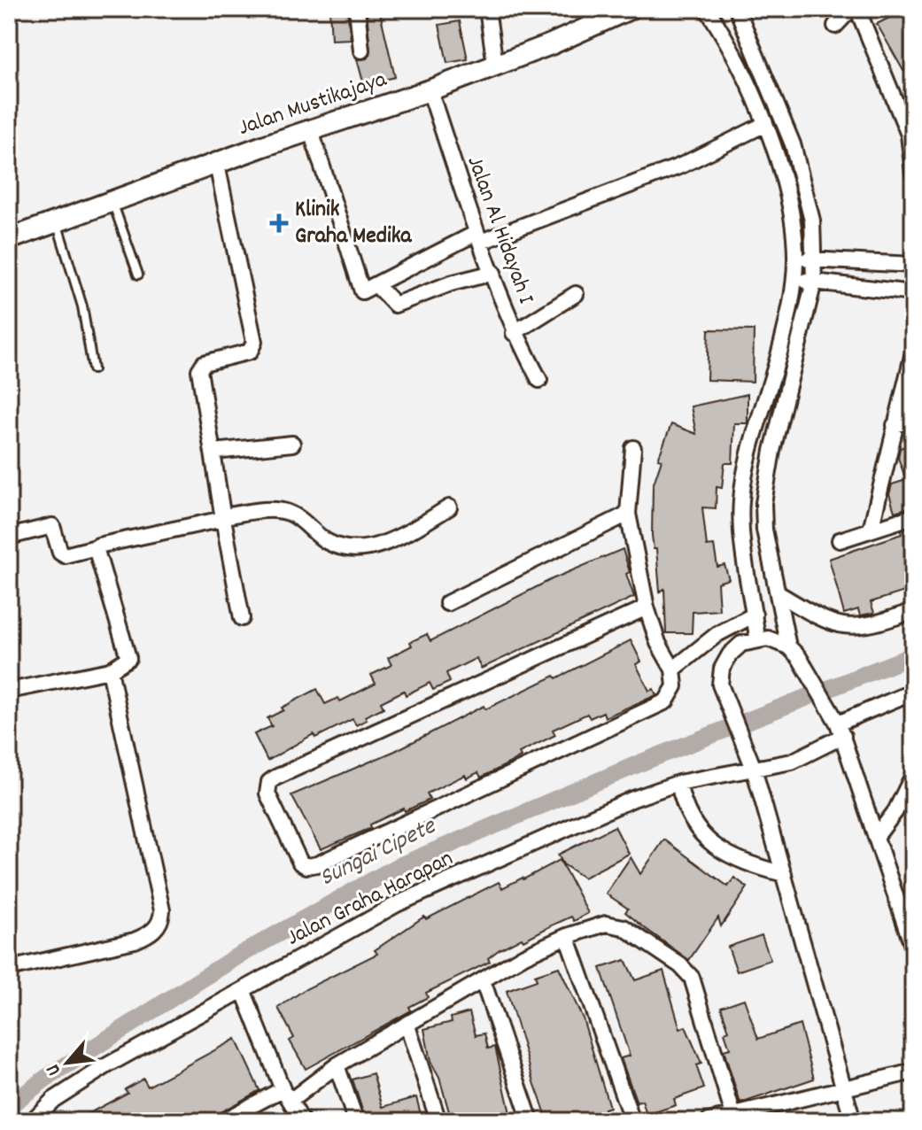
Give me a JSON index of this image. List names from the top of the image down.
{
  "streets": {
    "main road": ["Jalan Mustikajaya"],
    "street": ["Jalan Al Hidayah I", "Jalan Graha Harapan"]
  },
  "crossings": [
    ["Jalan Mustikajaya", "Jalan Al Hidayah I"]
  ],
  "water": ["Sungai Cipete"],
  "places": {
    "health": ["Klinik Graha Medika"]
  },
  "north": "bottom left"
}
